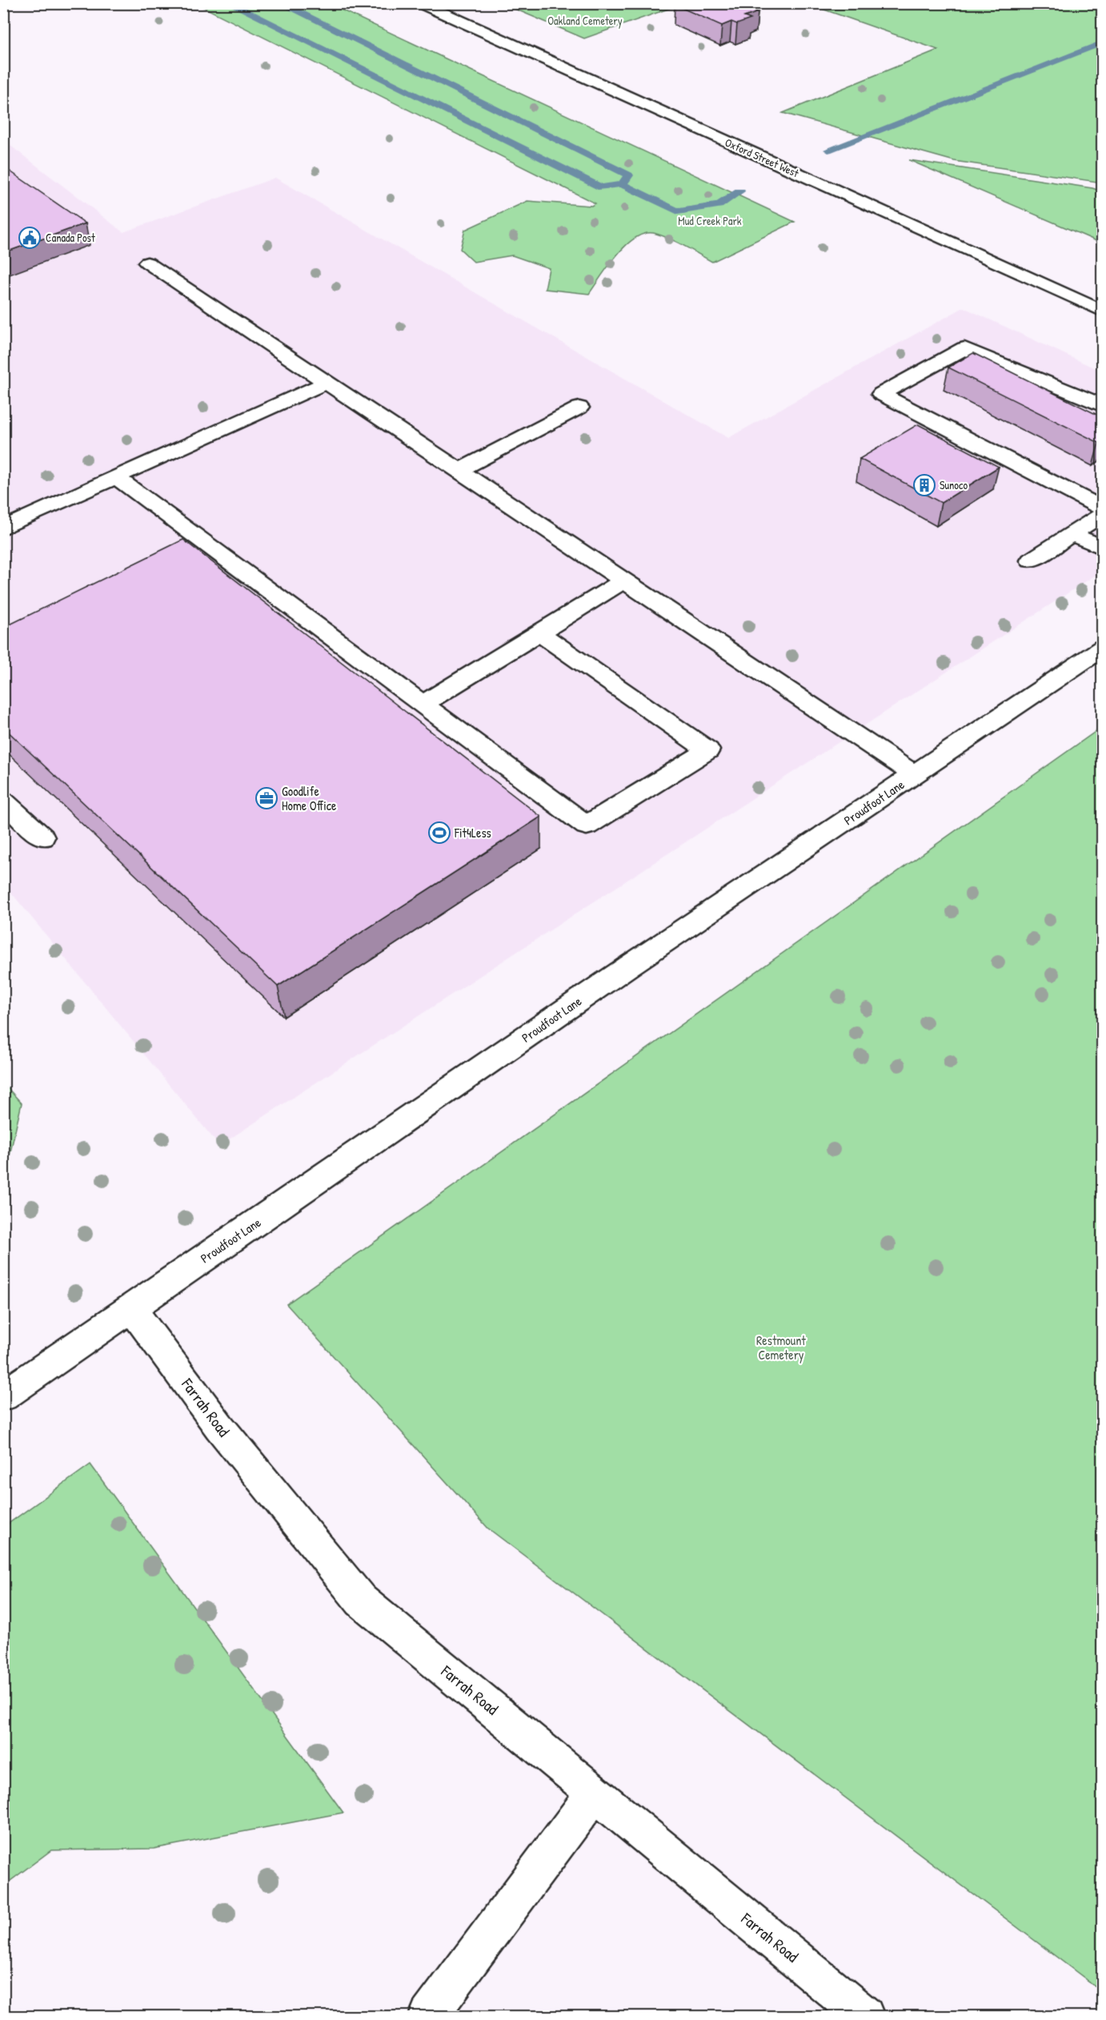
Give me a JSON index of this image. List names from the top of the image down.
{
  "streets": {
    "street": ["Oxford Street West", "Proudfoot Lane", "Farrah Road"]
  },
  "crossings": [
    ["Proudfoot Lane", "Farrah Road"]
  ],
  "parks": ["Oakland Cemetery", "Mud Creek Park", "Restmount Cemetery"],
  "places": {
    "public building": ["Canada Post"],
    "building": ["Sunoco"],
    "office": ["Goodlife Home Office"],
    "sports": ["Fit4Less"]
  }
}
